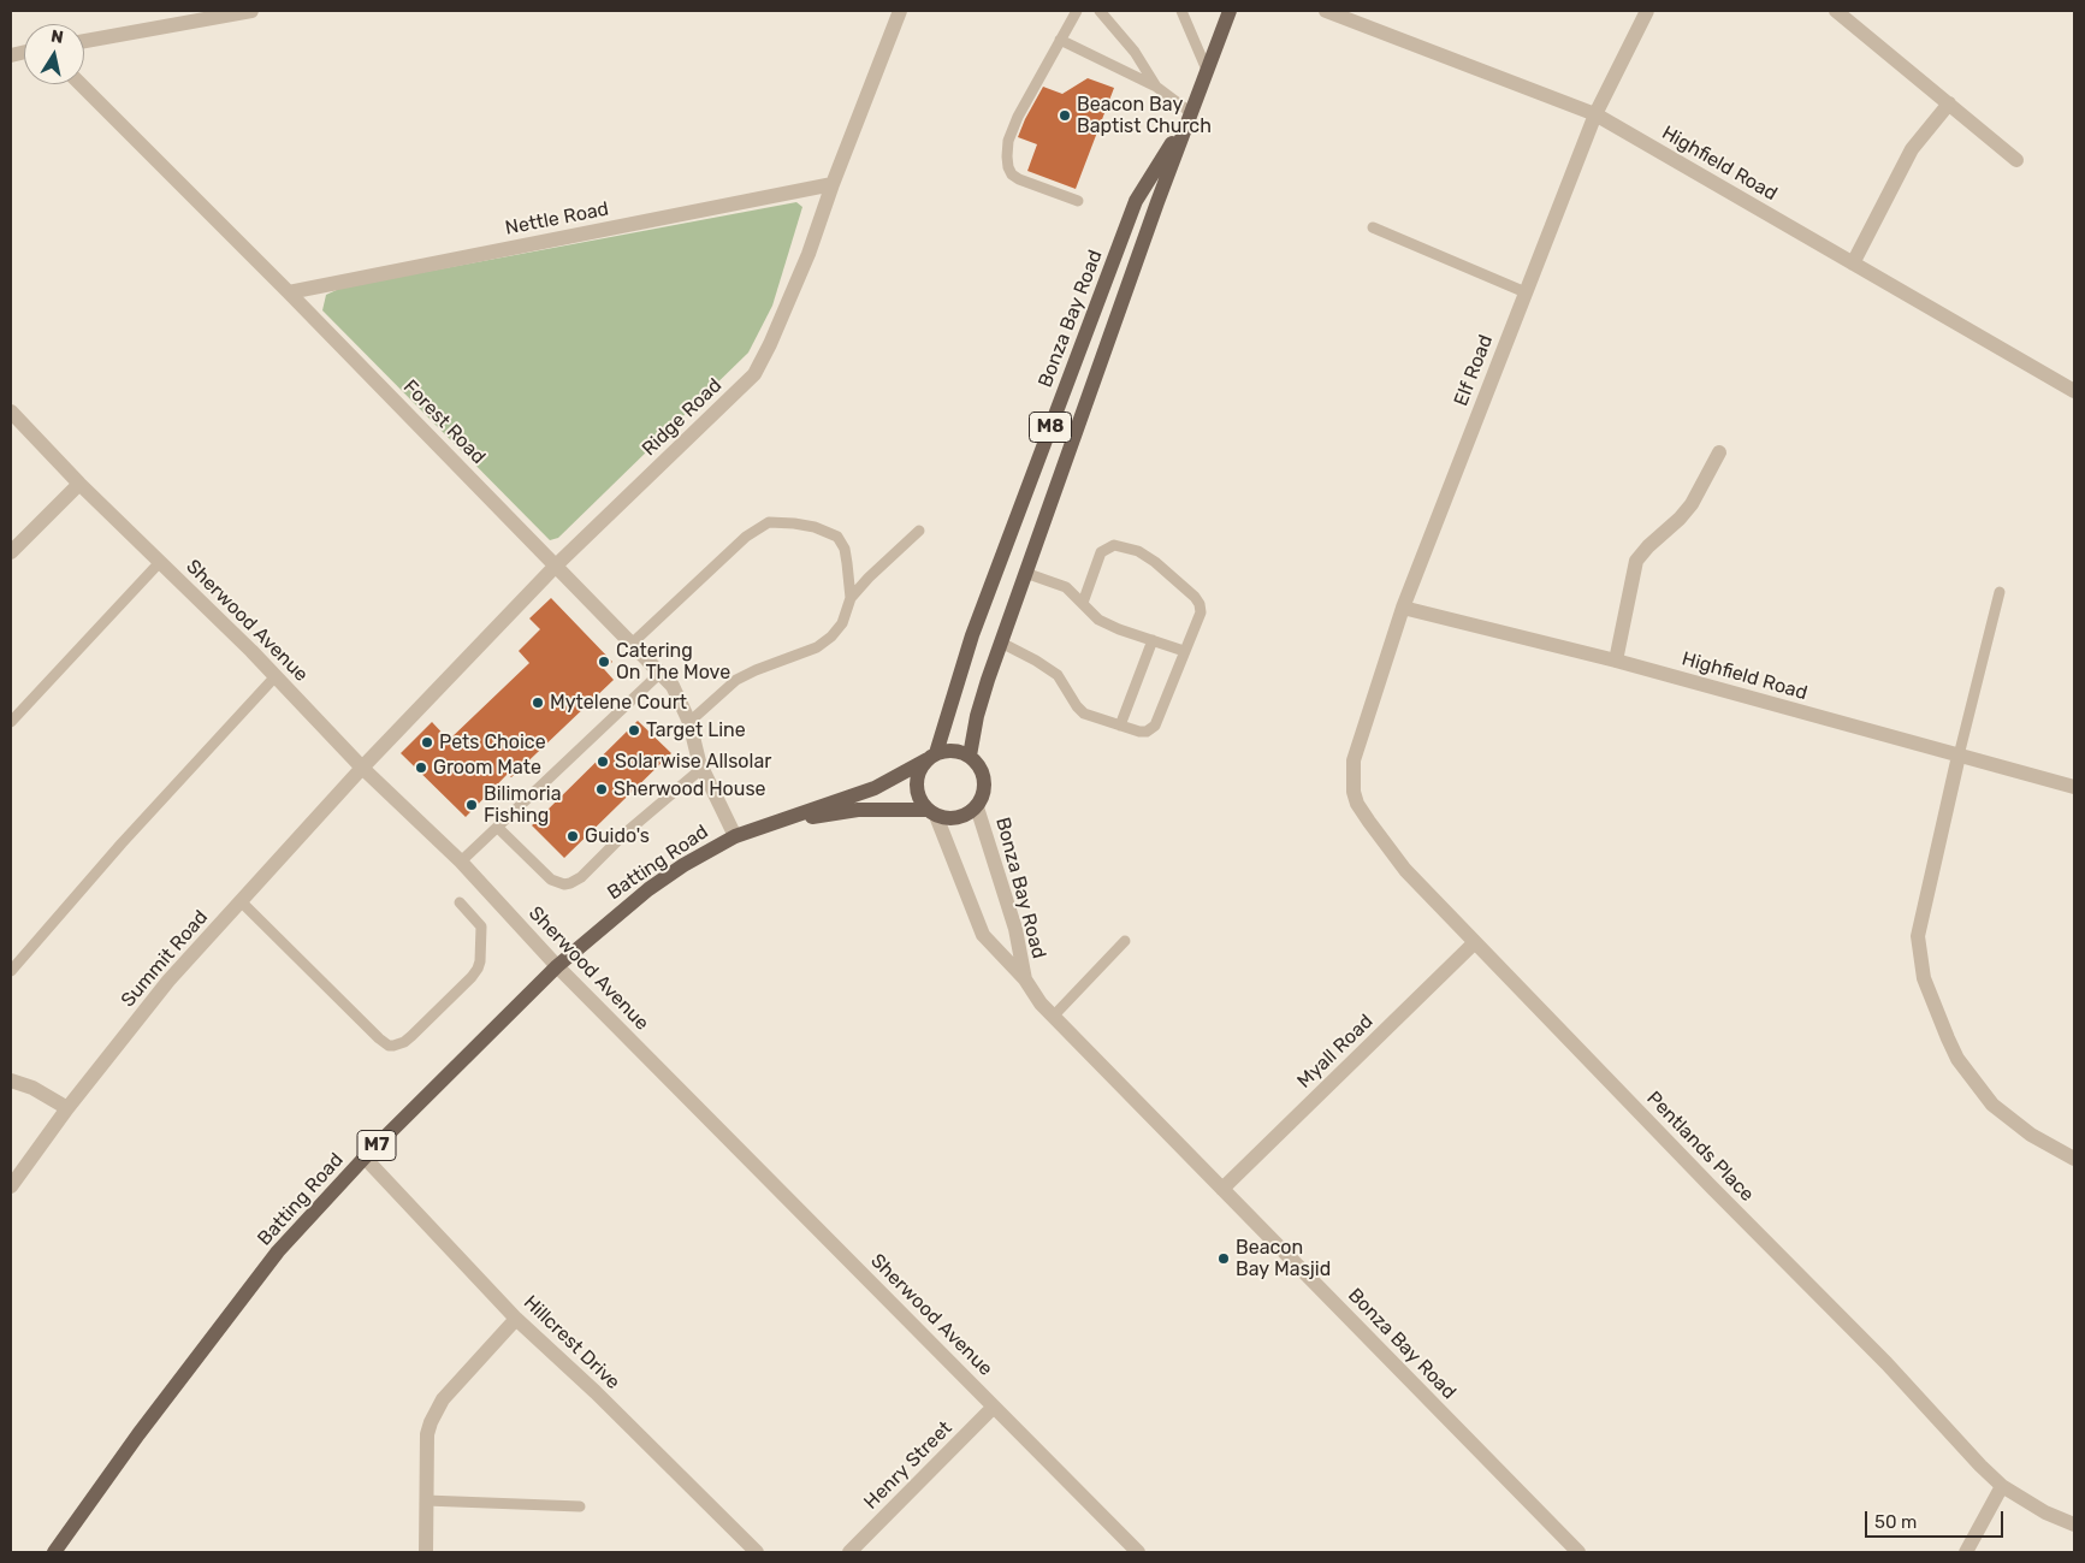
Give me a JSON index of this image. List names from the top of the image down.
{
  "streets": {
    "main road": [
      "Bonza Bay Road",
      "M8",
      "Batting Road",
      "M7"
    ],
    "street": [
      "Highfield Road",
      "Nettle Road",
      "Elf Road",
      "Ridge Road",
      "Forest Road",
      "Sherwood Avenue",
      "Summit Road",
      "Myall Road",
      "Pentlands Place",
      "Hillcrest Drive",
      "Henry Street"
    ]
  },
  "crossings": [
    ["Highfield Road", "Elf Road"],
    ["Nettle Road", "Ridge Road"],
    ["Nettle Road", "Forest Road"],
    ["Bonza Bay Road", "Batting Road"],
    ["Bonza Bay Road", "Myall Road"],
    ["Elf Road", "Pentlands Place"],
    ["Ridge Road", "Forest Road"],
    ["Ridge Road", "Sherwood Avenue"],
    ["Ridge Road", "Summit Road"],
    ["Forest Road", "Batting Road"],
    ["Sherwood Avenue", "Batting Road"],
    ["Sherwood Avenue", "Summit Road"],
    ["Sherwood Avenue", "Henry Street"],
    ["Batting Road", "Hillcrest Drive"],
    ["Myall Road", "Pentlands Place"]
  ],
  "places": [
    "Beacon Bay Baptist Church",
    "Catering On The Move",
    "Mytelene Court",
    "Target Line",
    "Pets Choice",
    "Solarwise Allsolar",
    "Groom Mate",
    "Sherwood House",
    "Bilimoria Fishing",
    "Guido's",
    "Beacon Bay Masjid"
  ],
  "scale_bar": "50 m",
  "north": "top"
}
